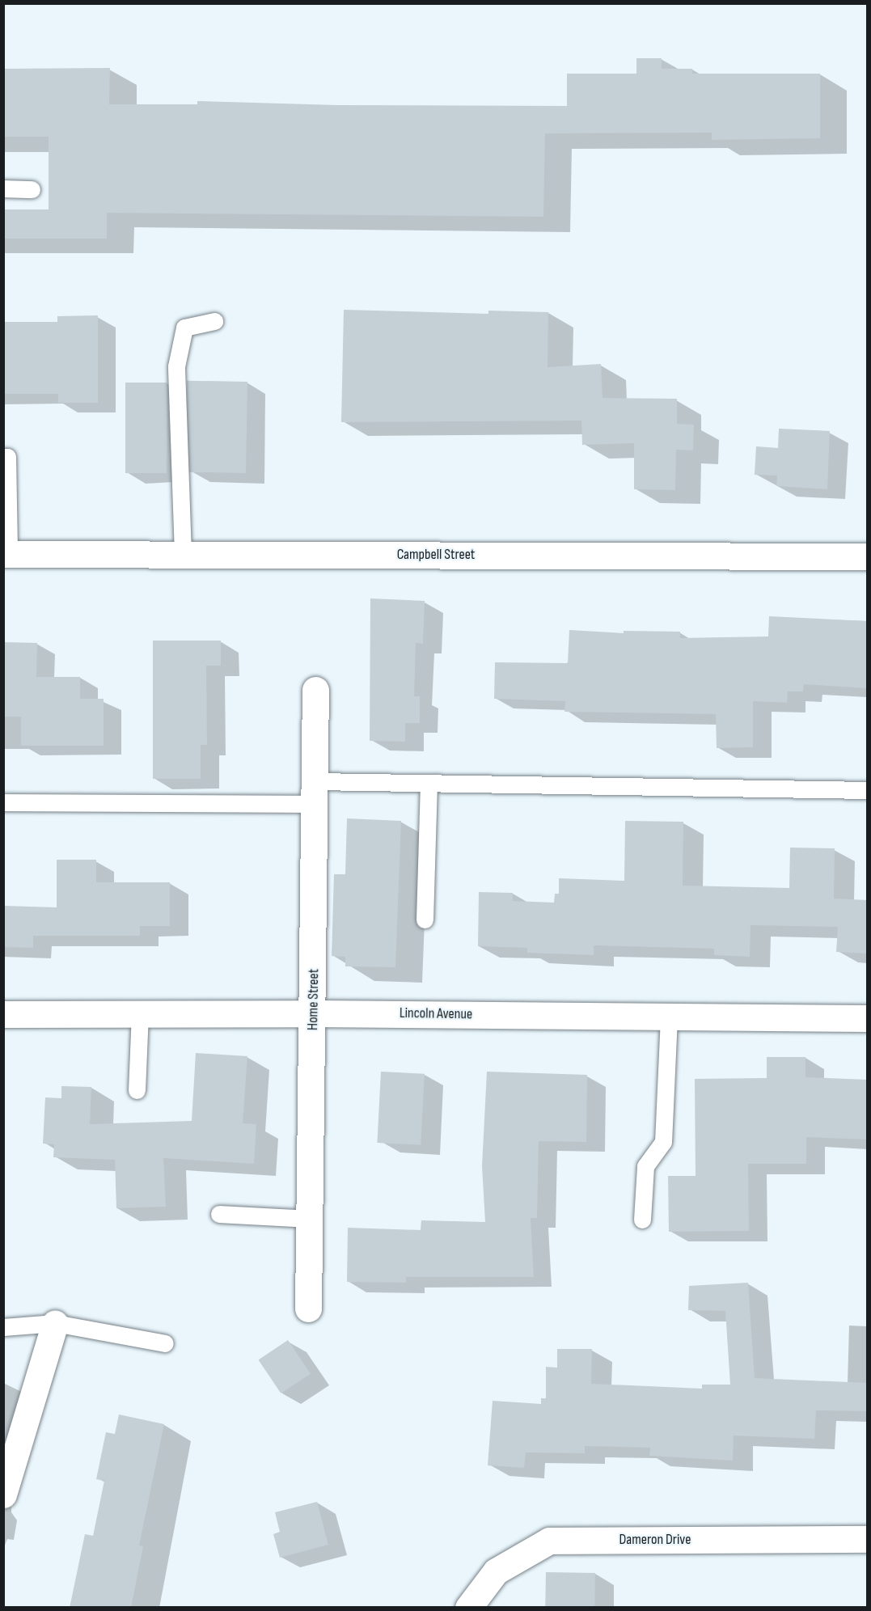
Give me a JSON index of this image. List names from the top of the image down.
{
  "streets": {
    "street": [
      "Campbell Street",
      "Home Street",
      "Lincoln Avenue",
      "Dameron Drive"
    ]
  },
  "crossings": [
    ["Home Street", "Lincoln Avenue"]
  ]
}
